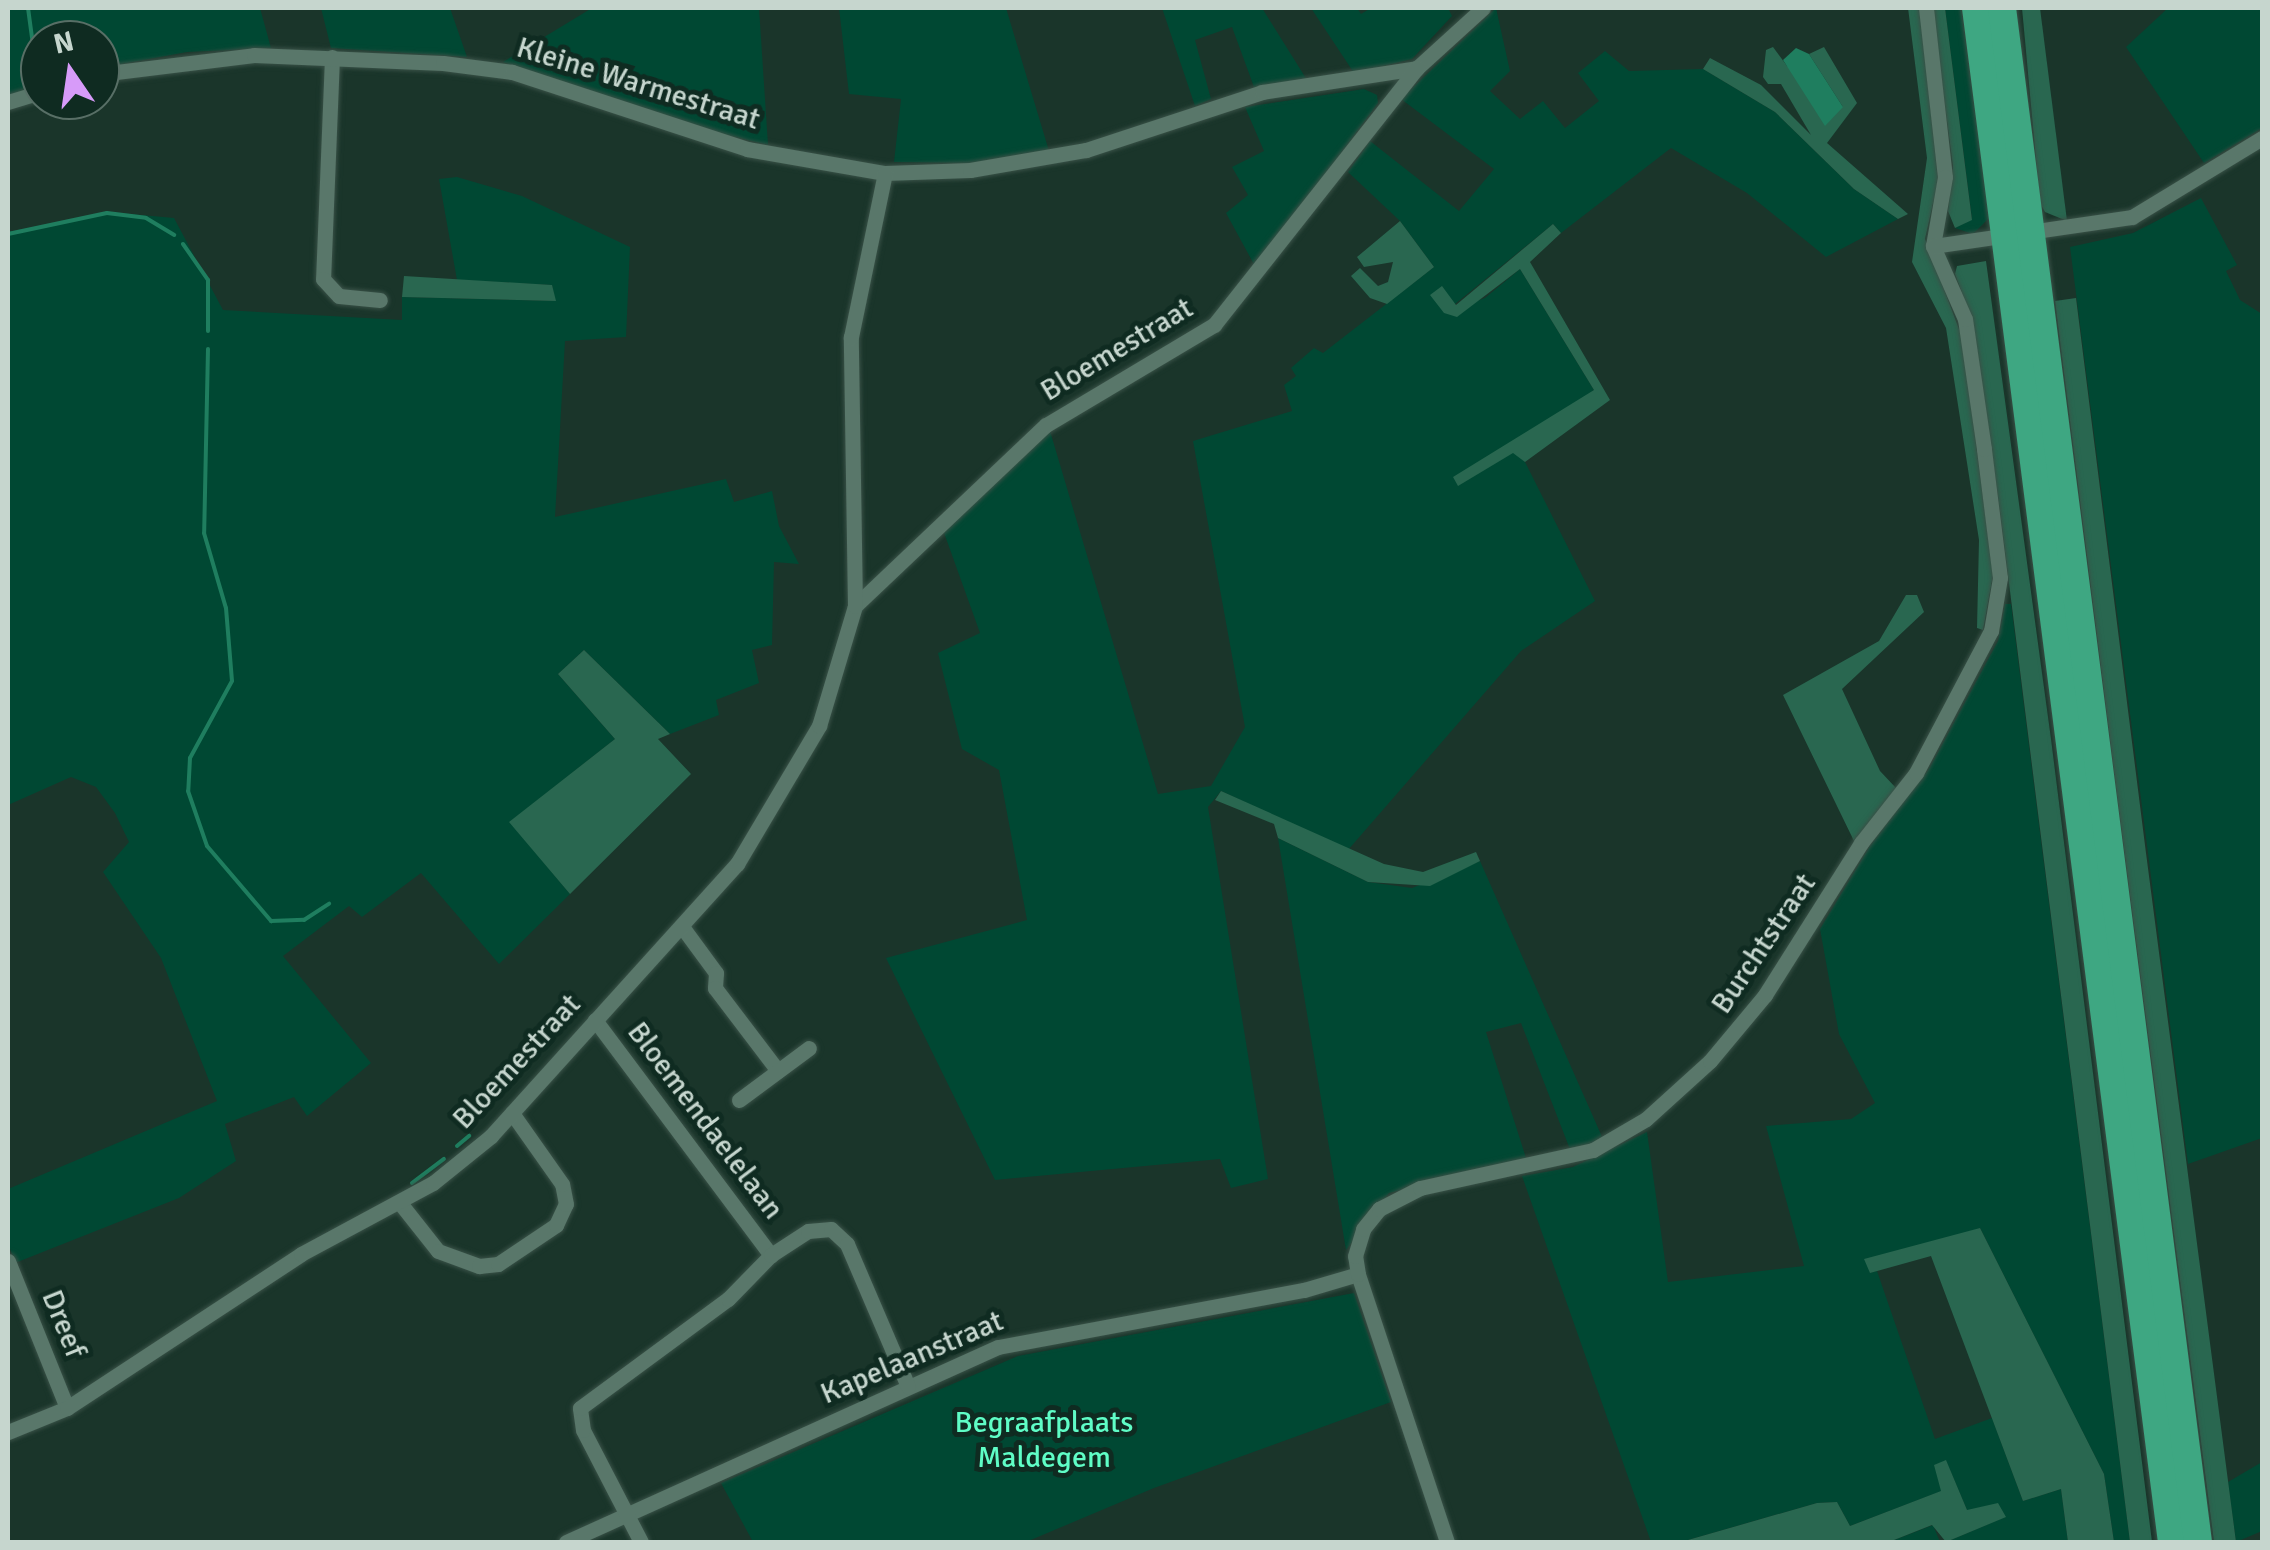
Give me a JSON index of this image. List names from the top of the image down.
{
  "streets": {
    "street": [
      "Kleine Warmestraat",
      "Bloemestraat",
      "Burchtstraat",
      "Bloemendaelelaan",
      "Dreef",
      "Kapelaanstraat"
    ]
  },
  "crossings": [
    ["Kleine Warmestraat", "Bloemestraat"],
    ["Bloemestraat", "Bloemendaelelaan"],
    ["Bloemestraat", "Dreef"],
    ["Burchtstraat", "Kapelaanstraat"],
    ["Bloemendaelelaan", "Kapelaanstraat"]
  ],
  "parks": ["Begraafplaats Maldegem"],
  "north": "top"
}
